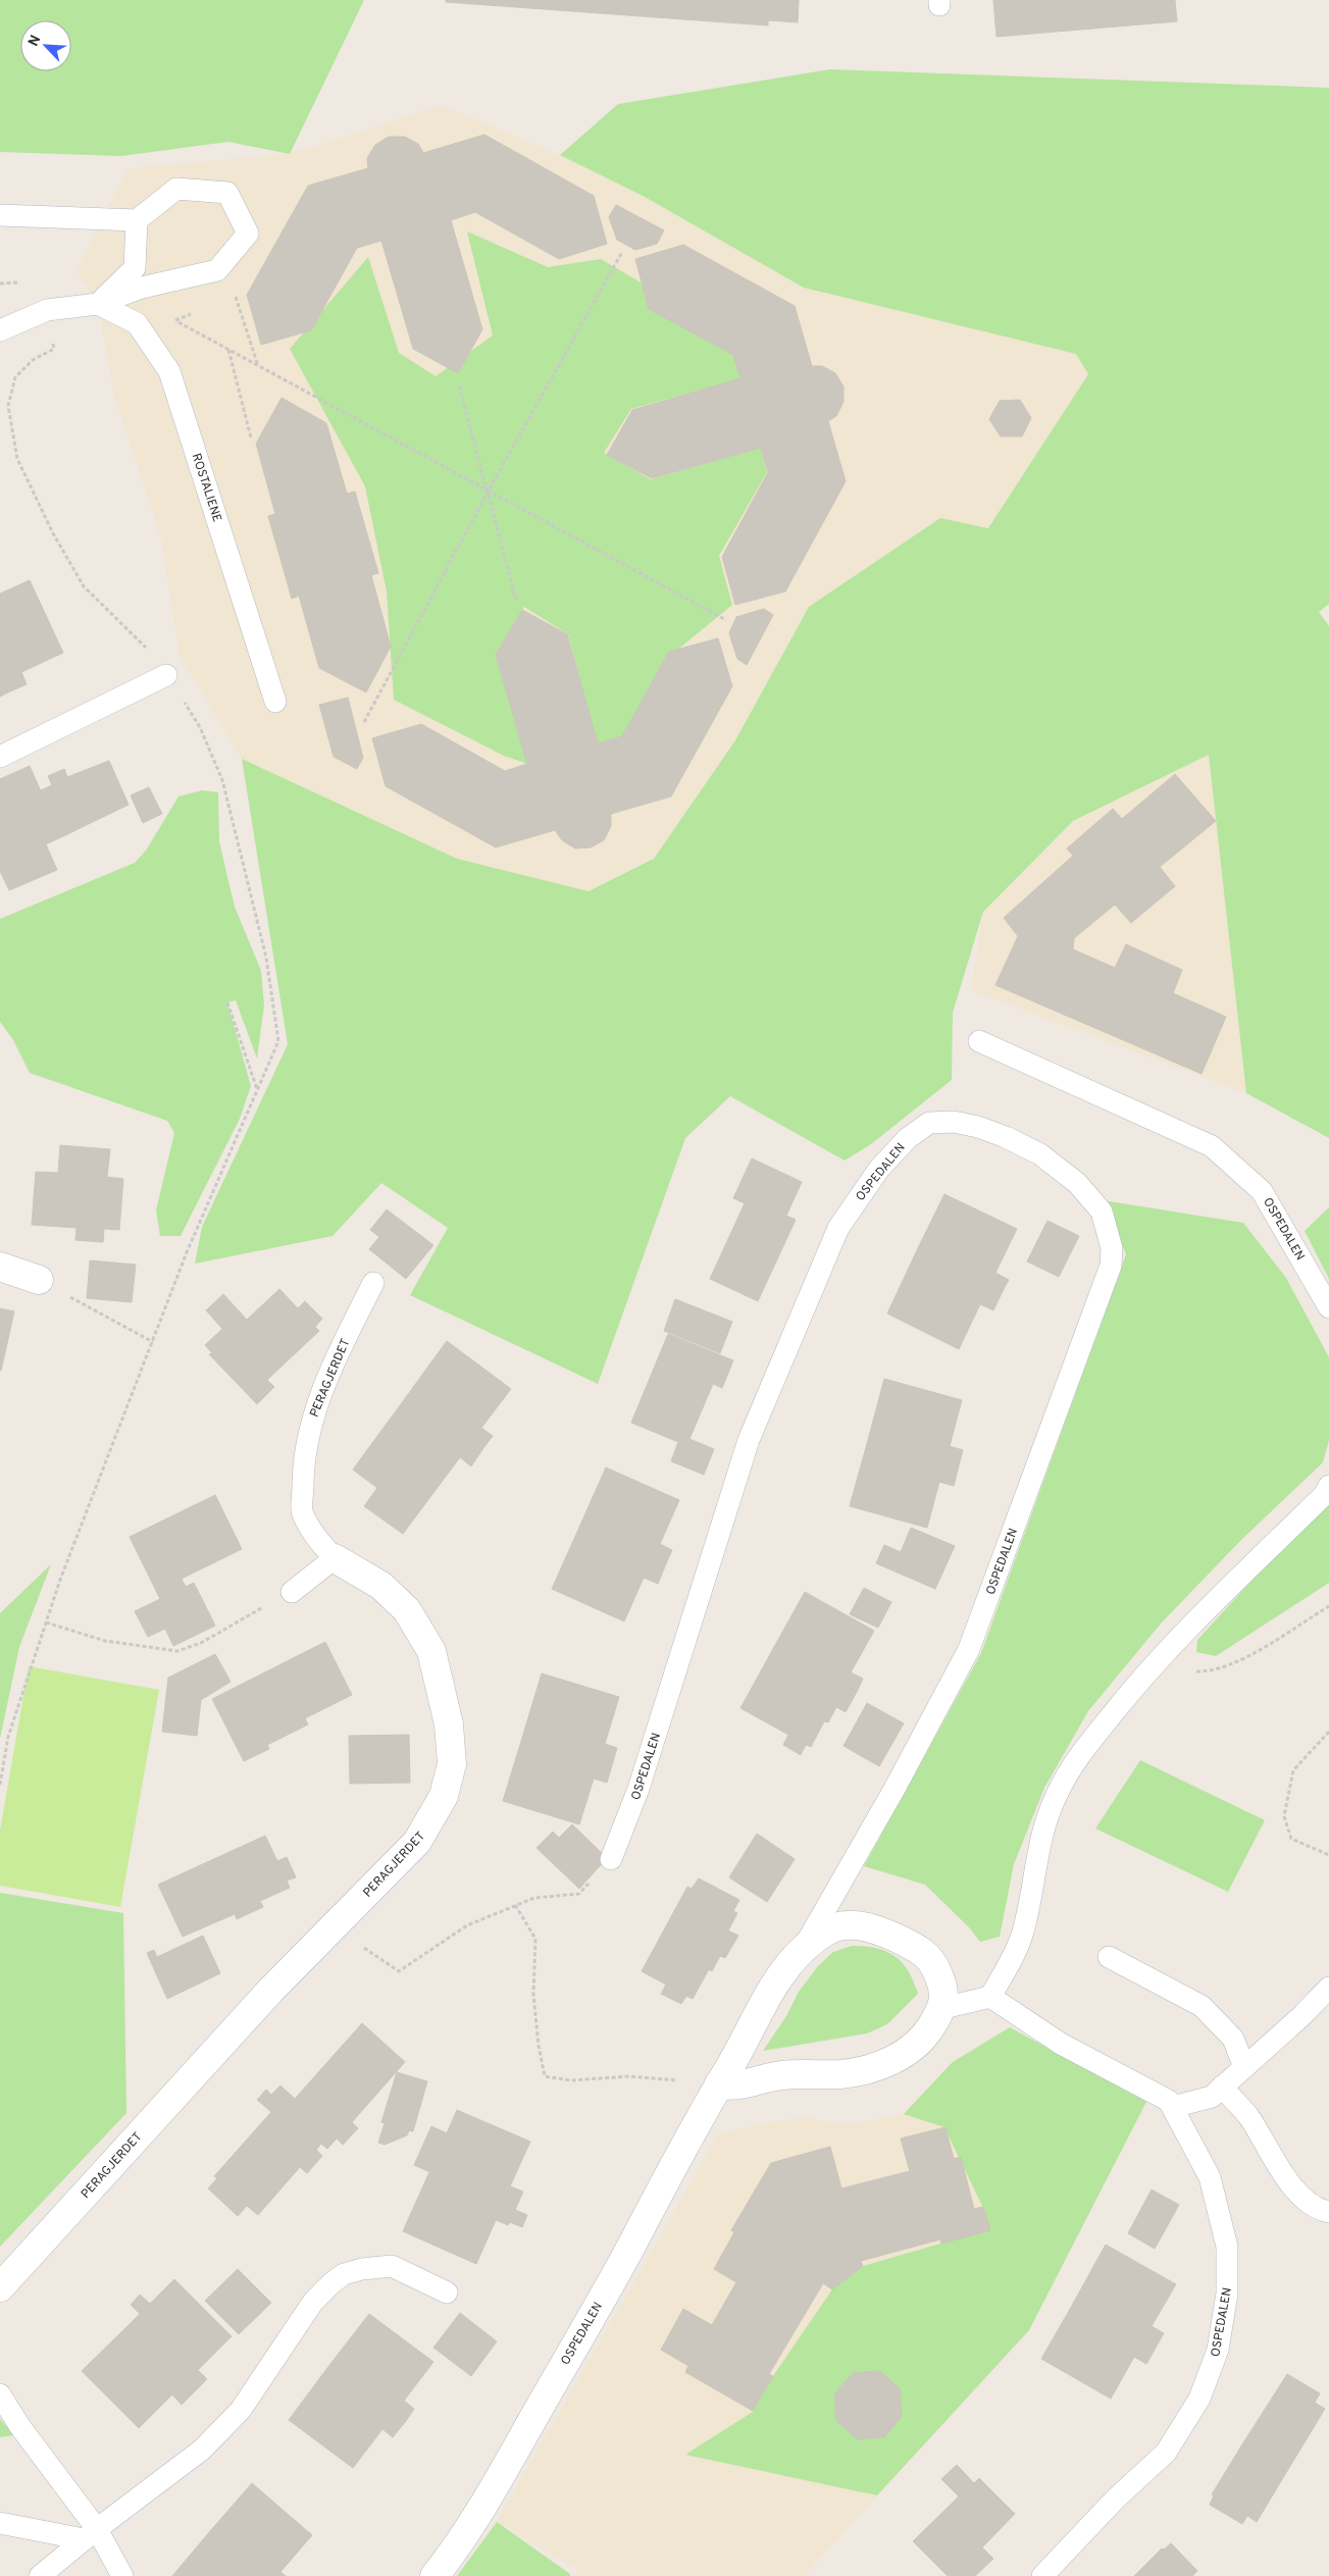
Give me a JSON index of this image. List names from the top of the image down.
{
  "streets": {
    "street": ["OSPEDALEN", "PERAGJERDET"],
    "lane": ["ROSTALIENE"]
  },
  "north": "top left"
}
